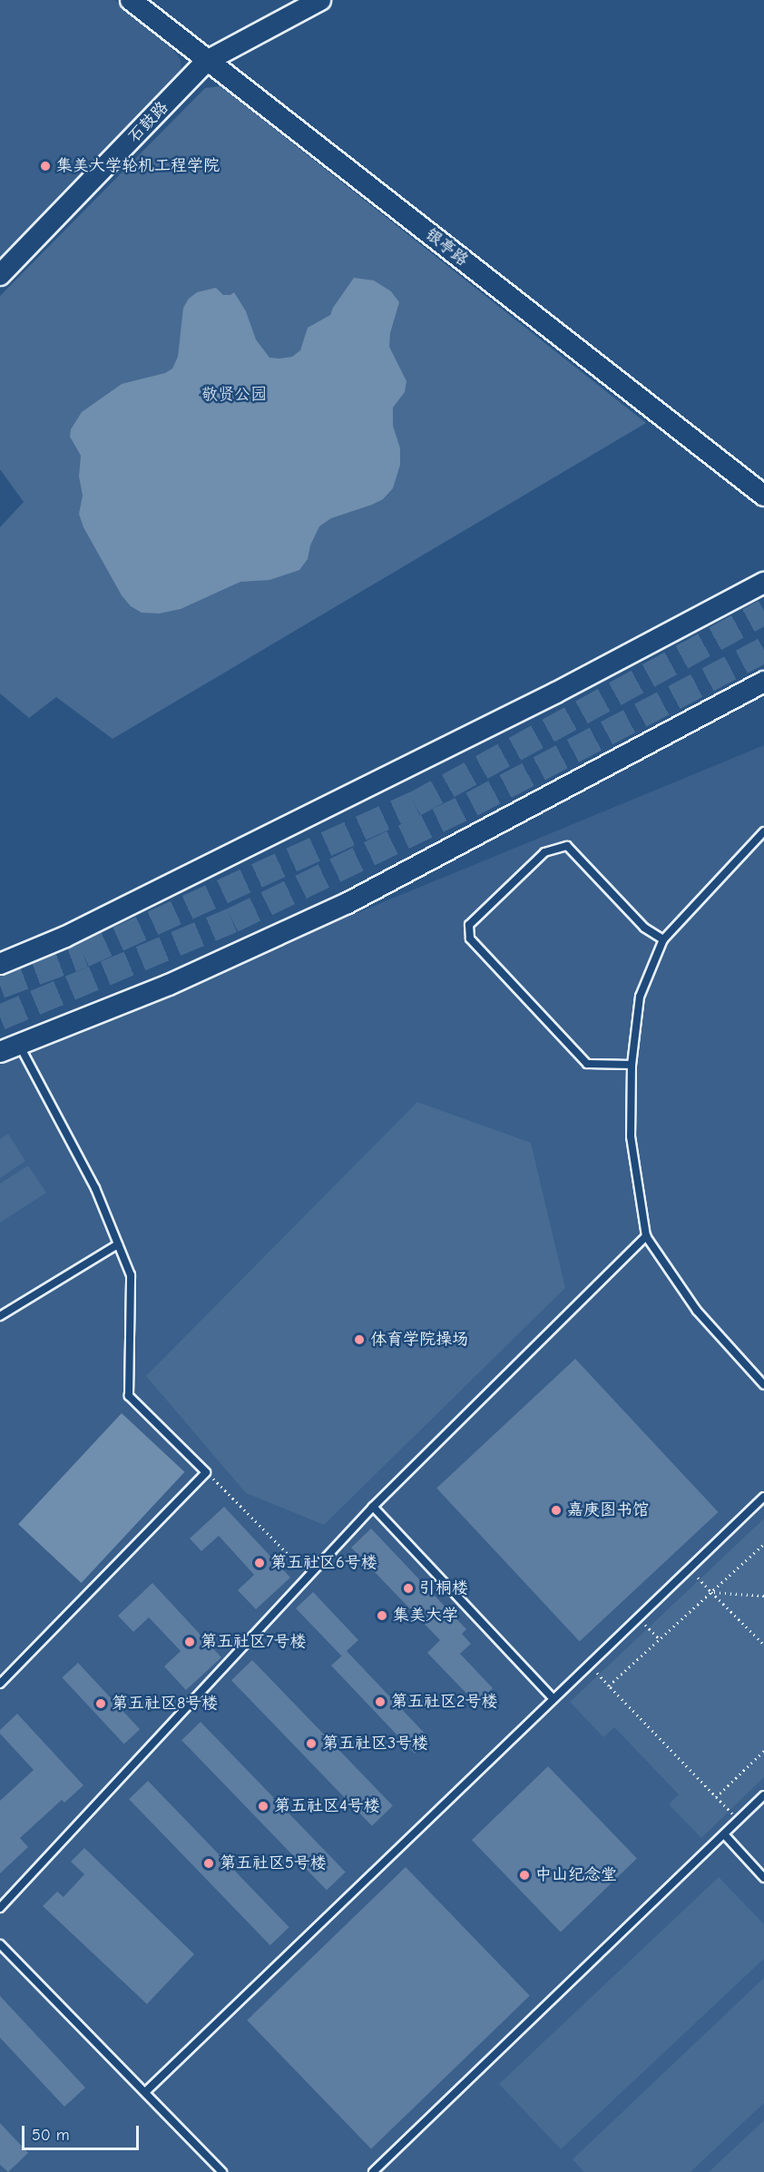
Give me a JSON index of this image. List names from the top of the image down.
{
  "streets": {
    "main road": ["石鼓路", "银亭路"]
  },
  "crossings": [
    ["石鼓路", "银亭路"]
  ],
  "parks": ["敬贤公园"],
  "places": [
    "集美大学轮机工程学院",
    "体育学院操场",
    "嘉庚图书馆",
    "第五社区6号楼",
    "引桐楼",
    "集美大学",
    "第五社区7号楼",
    "第五社区2号楼",
    "第五社区8号楼",
    "第五社区3号楼",
    "第五社区4号楼",
    "第五社区5号楼",
    "中山纪念堂"
  ],
  "scale_bar": "50 m"
}
